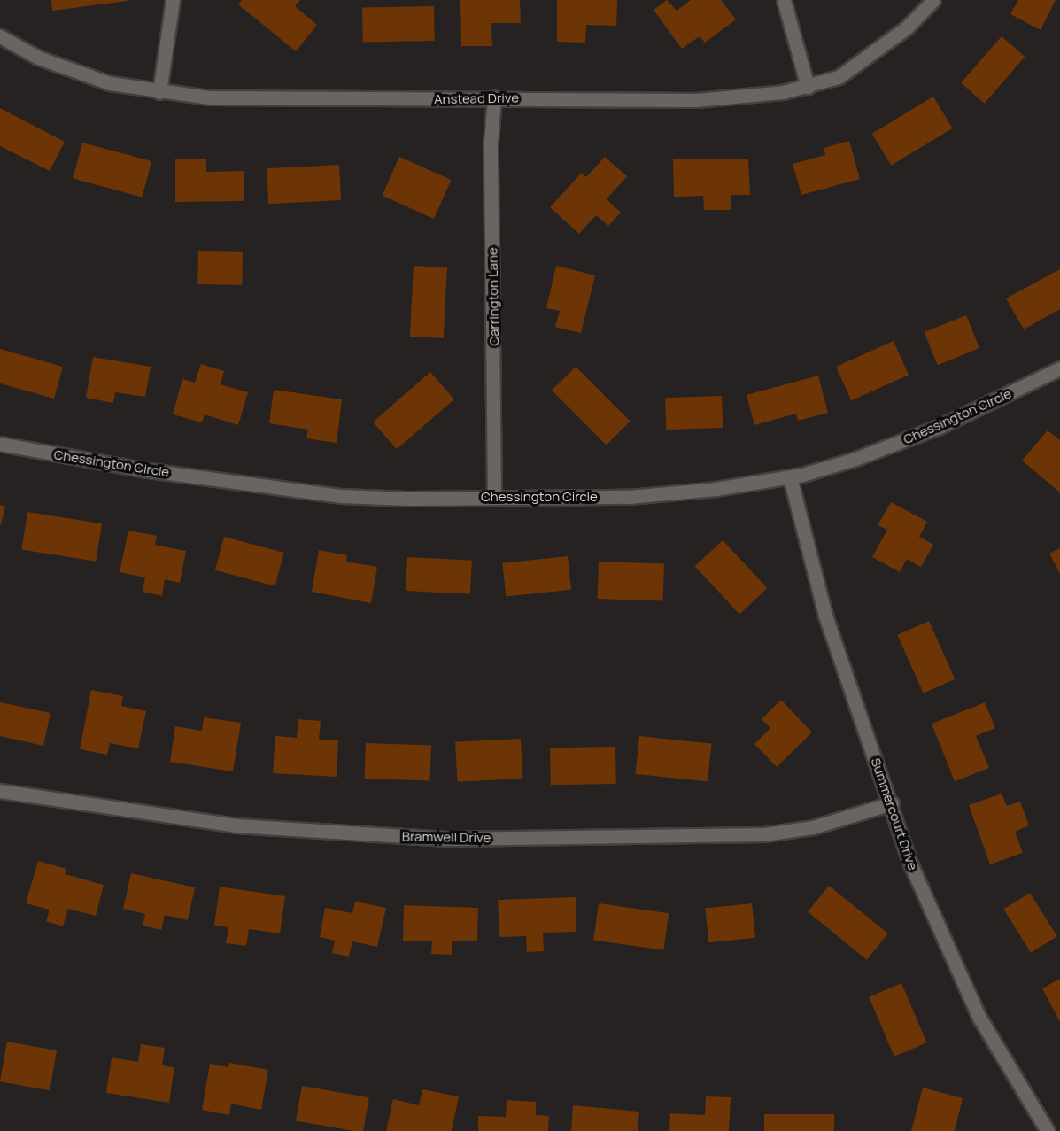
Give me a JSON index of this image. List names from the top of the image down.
{
  "streets": {
    "street": [
      "Anstead Drive",
      "Carrington Lane",
      "Chessington Circle",
      "Summercourt Drive",
      "Bramwell Drive"
    ]
  },
  "crossings": [
    ["Anstead Drive", "Carrington Lane"],
    ["Carrington Lane", "Chessington Circle"],
    ["Chessington Circle", "Summercourt Drive"],
    ["Summercourt Drive", "Bramwell Drive"]
  ]
}
